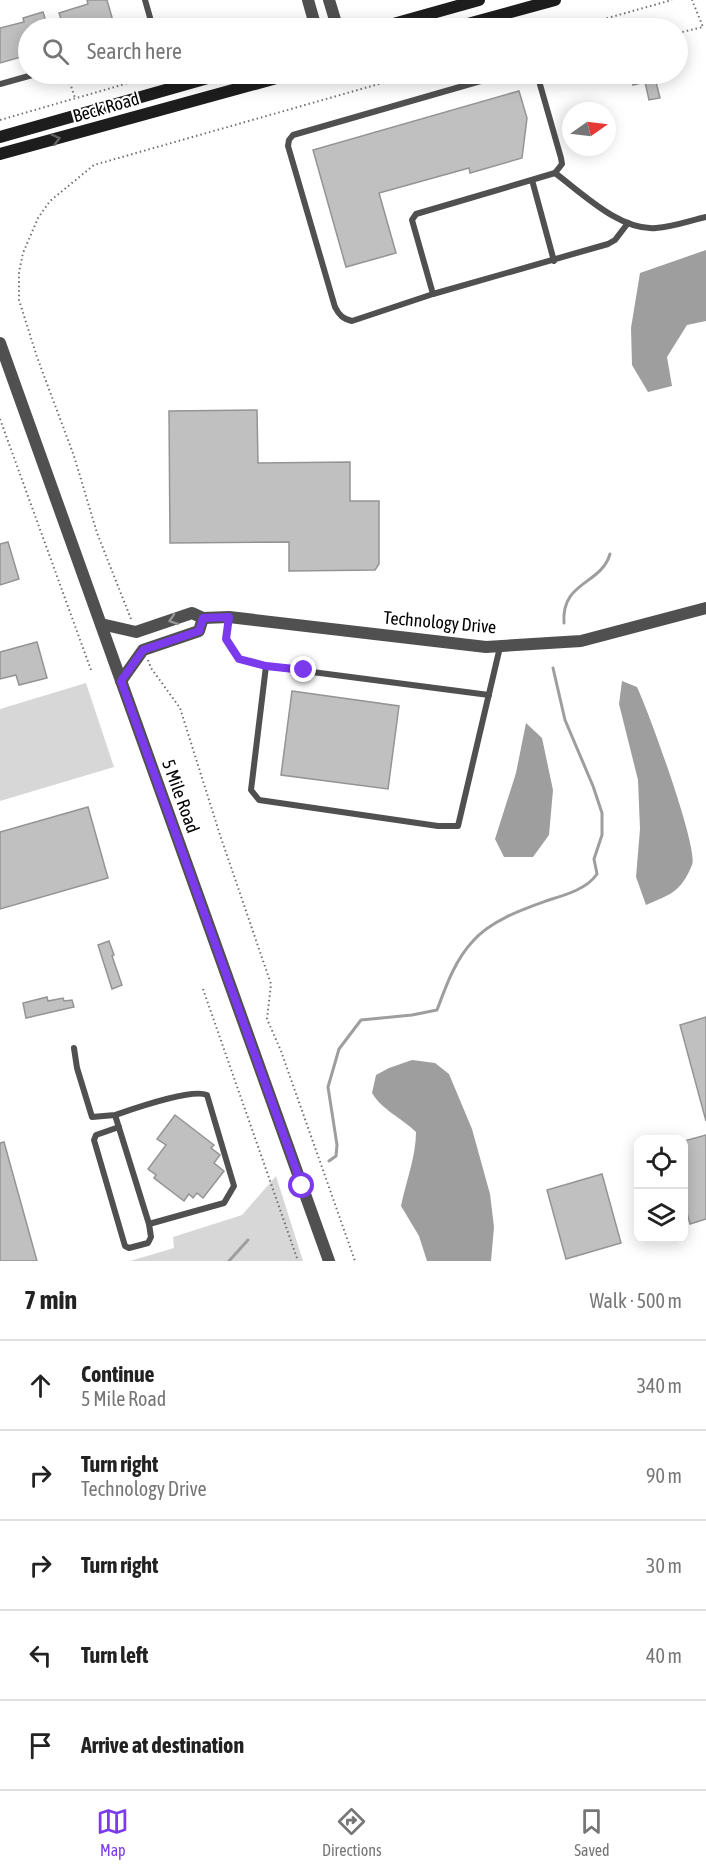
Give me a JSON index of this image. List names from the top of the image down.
{
  "streets": {
    "main road": ["Beck Road"],
    "street": ["Technology Drive", "5 Mile Road"]
  },
  "north": "right",
  "page": {
    "search": "Search here",
    "heading": ["7 min", "Walk · 500 m"],
    "list": [
      ["Continue", "5 Mile Road", "340 m"],
      ["Turn right", "Technology Drive", "90 m"],
      ["Turn right", "30 m"],
      ["Turn left", "40 m"],
      "Arrive at destination"
    ],
    "nav": ["Map", "Directions", "Saved"]
  }
}
